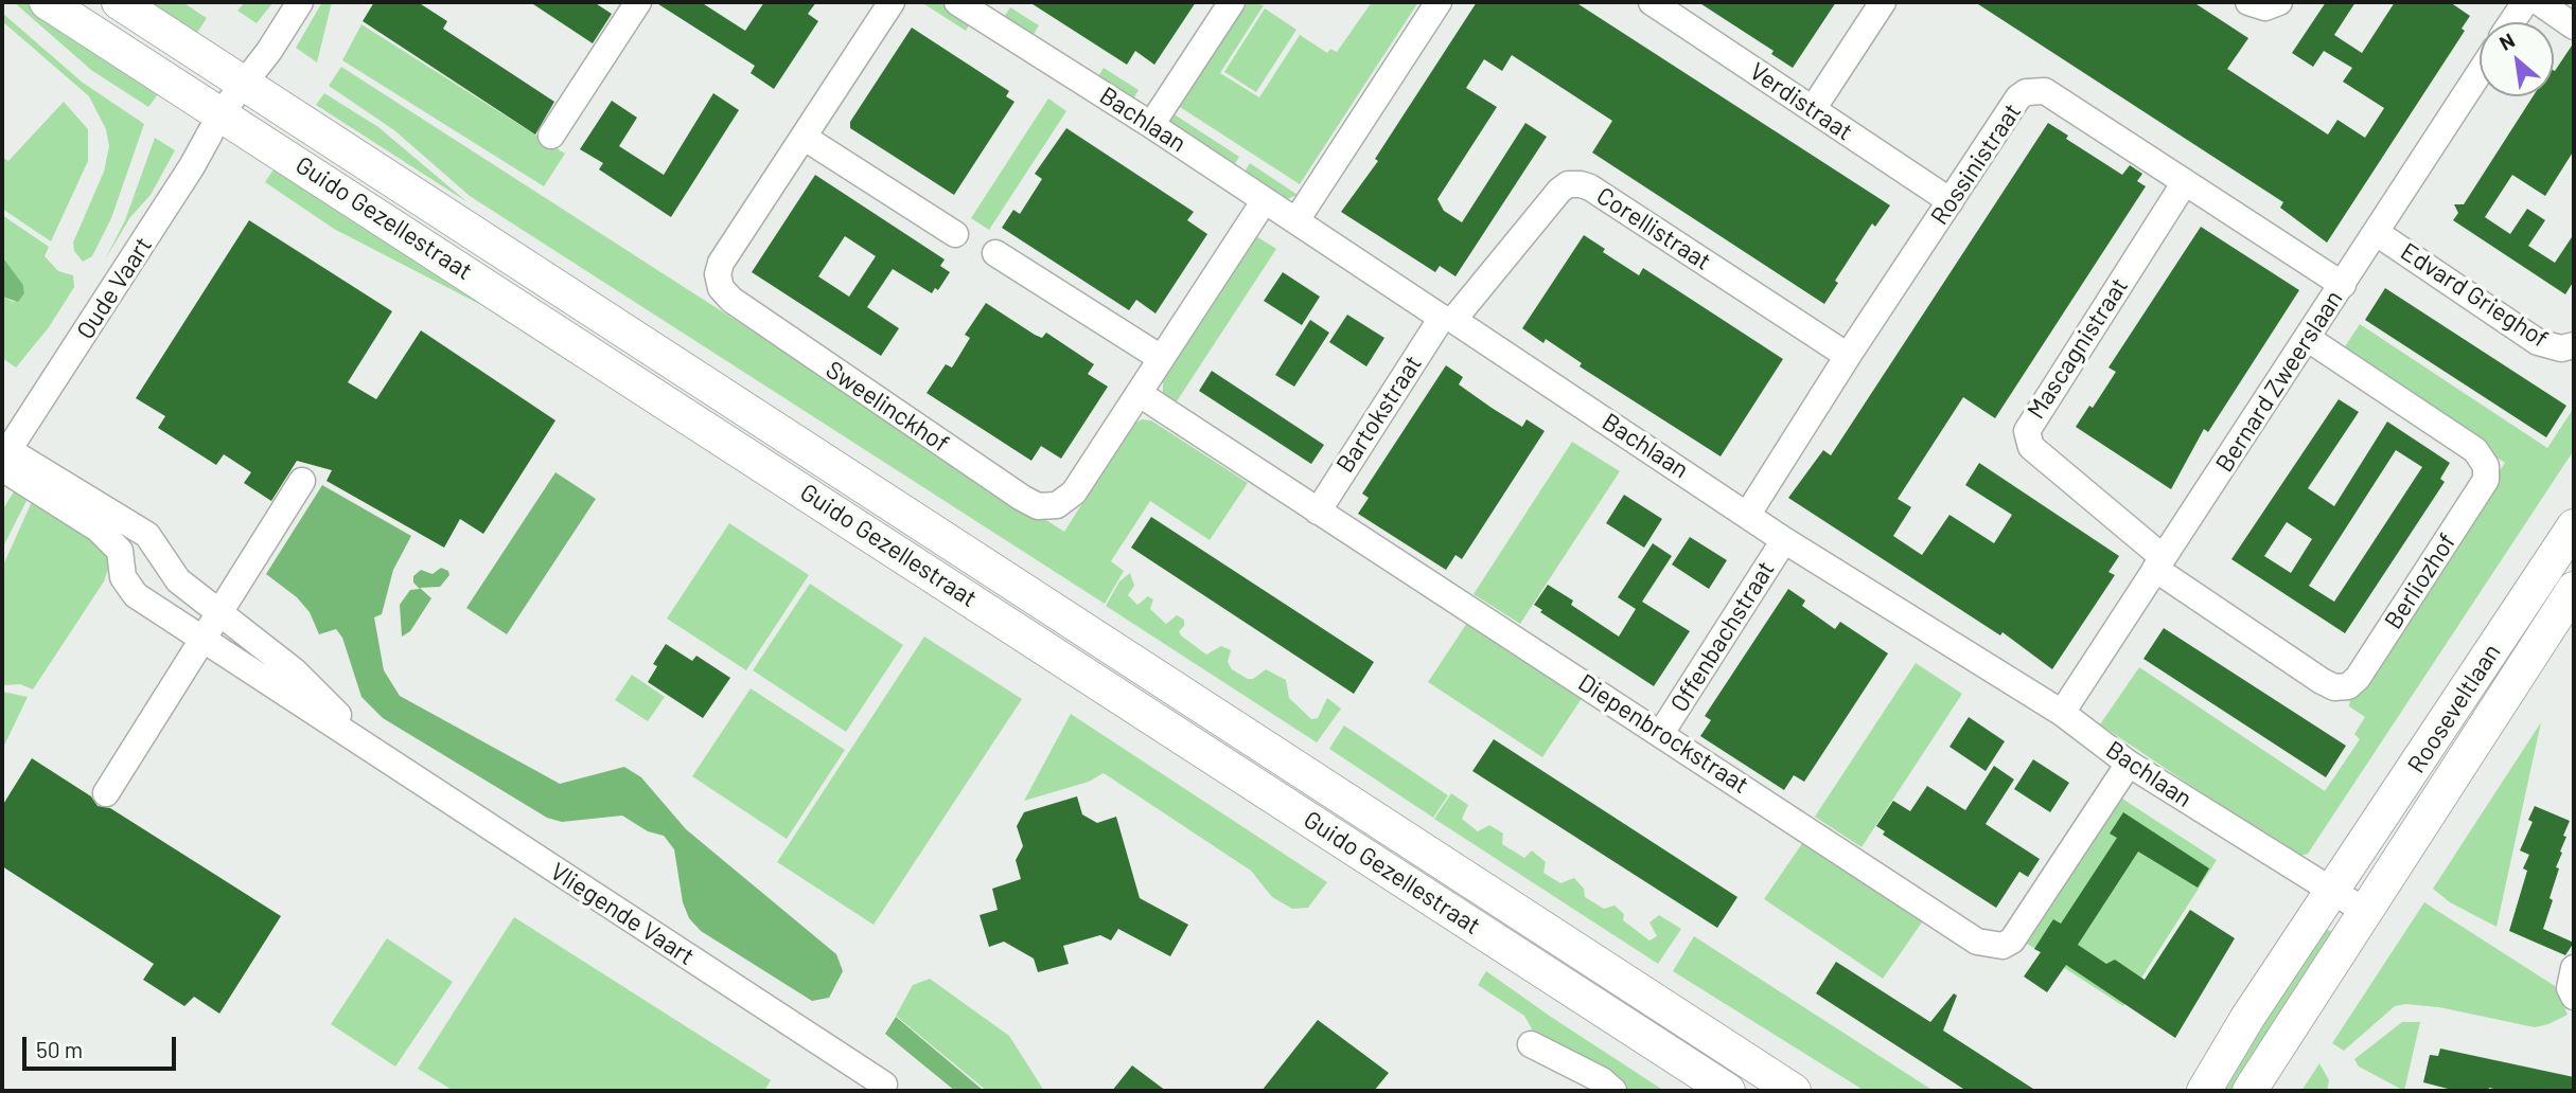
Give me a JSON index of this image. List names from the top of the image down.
{
  "streets": {
    "main road": ["Guido Gezellestraat", "Rooseveltlaan"],
    "street": [
      "Verdistraat",
      "Bachlaan",
      "Rossinistraat",
      "Corellistraat",
      "Oude Vaart",
      "Edvard Grieghof",
      "Mascagnistraat",
      "Bernard Zweerslaan",
      "Sweelinckhof",
      "Bartokstraat",
      "Berliozhof",
      "Offenbachstraat",
      "Diepenbrockstraat",
      "Vliegende Vaart"
    ]
  },
  "crossings": [
    ["Verdistraat", "Rossinistraat"],
    ["Bachlaan", "Rossinistraat"],
    ["Bachlaan", "Corellistraat"],
    ["Bachlaan", "Bernard Zweerslaan"],
    ["Bachlaan", "Sweelinckhof"],
    ["Bachlaan", "Bartokstraat"],
    ["Bachlaan", "Offenbachstraat"],
    ["Bachlaan", "Rooseveltlaan"],
    ["Bachlaan", "Diepenbrockstraat"],
    ["Rossinistraat", "Corellistraat"],
    ["Rossinistraat", "Mascagnistraat"],
    ["Rossinistraat", "Bernard Zweerslaan"],
    ["Guido Gezellestraat", "Oude Vaart"],
    ["Corellistraat", "Bartokstraat"],
    ["Oude Vaart", "Vliegende Vaart"],
    ["Edvard Grieghof", "Bernard Zweerslaan"],
    ["Mascagnistraat", "Bernard Zweerslaan"],
    ["Mascagnistraat", "Berliozhof"],
    ["Bernard Zweerslaan", "Berliozhof"],
    ["Sweelinckhof", "Diepenbrockstraat"],
    ["Bartokstraat", "Diepenbrockstraat"],
    ["Offenbachstraat", "Diepenbrockstraat"]
  ],
  "scale_bar": "50 m",
  "north": "top left"
}
